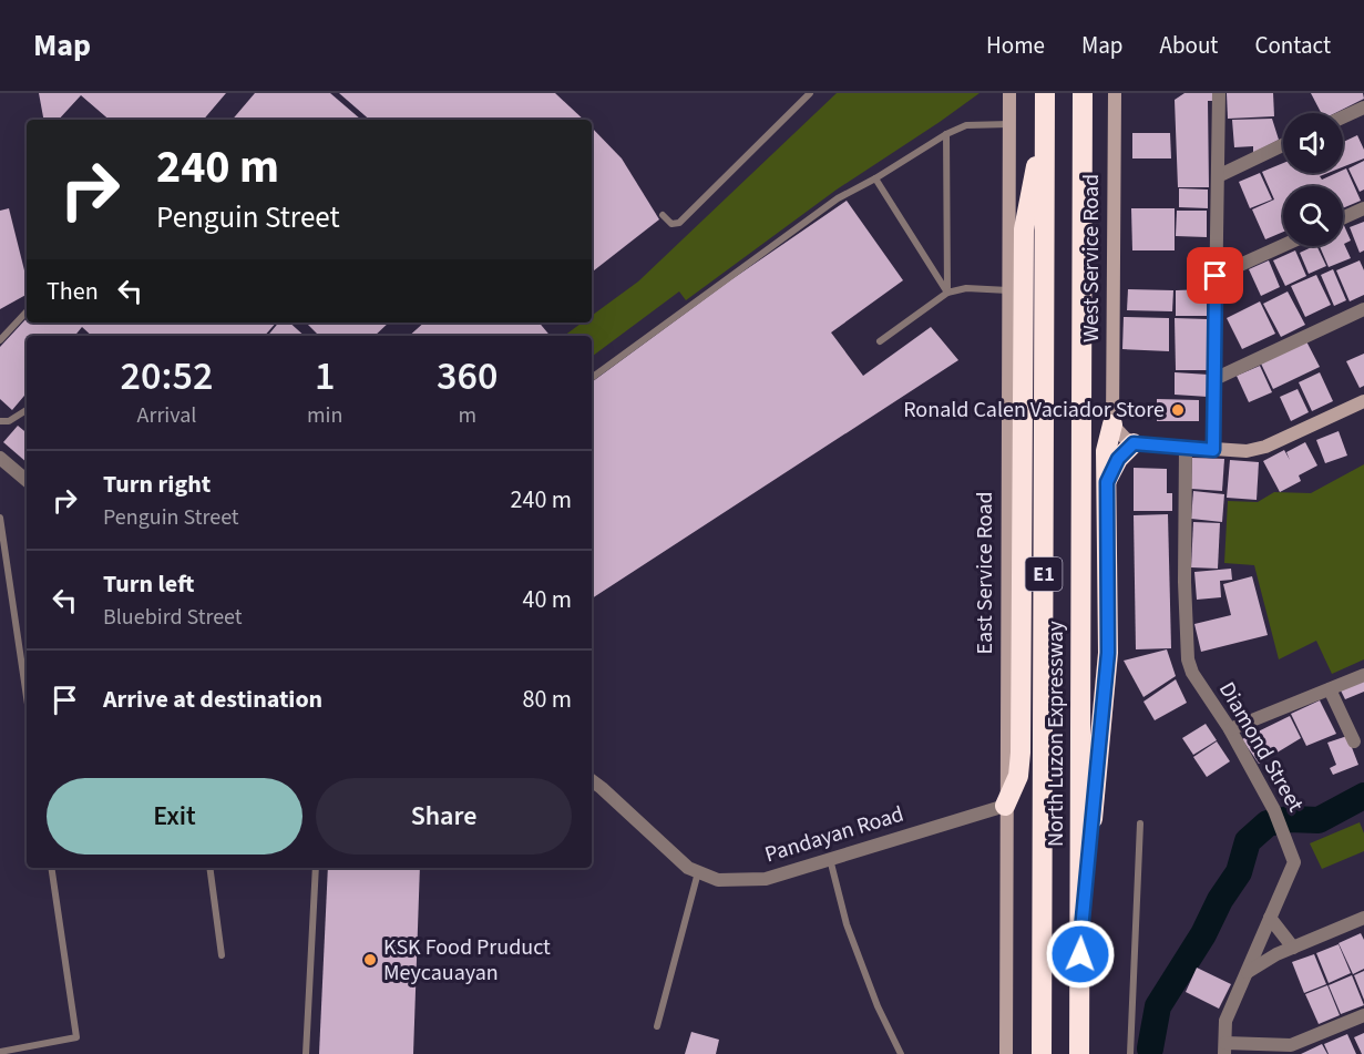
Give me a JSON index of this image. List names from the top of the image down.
{
  "streets": {
    "highway": ["E1", "North Luzon Expressway"],
    "main road": ["West Service Road", "East Service Road"],
    "street": ["Diamond Street", "Pandayan Road"]
  },
  "crossings": [
    ["East Service Road", "Pandayan Road"]
  ],
  "places": ["Ronald Calen Vaciador Store", "KSK Food Pruduct Meycauayan"],
  "page": {
    "header": "Map",
    "nav": [
      "Home",
      "Map",
      "About",
      "Contact"
    ],
    "turn": ["240 m", "Penguin Street"],
    "then": "Then",
    "eta": [
      "20:52",
      "Arrival",
      "1",
      "min",
      "360",
      "m"
    ],
    "list": [
      {
        "name": "Turn right",
        "note": "Penguin Street",
        "value": "240 m"
      },
      {
        "name": "Turn left",
        "note": "Bluebird Street",
        "value": "40 m"
      },
      {
        "name": "Arrive at destination",
        "value": "80 m"
      }
    ],
    "buttons": ["Exit", "Share"]
  }
}
